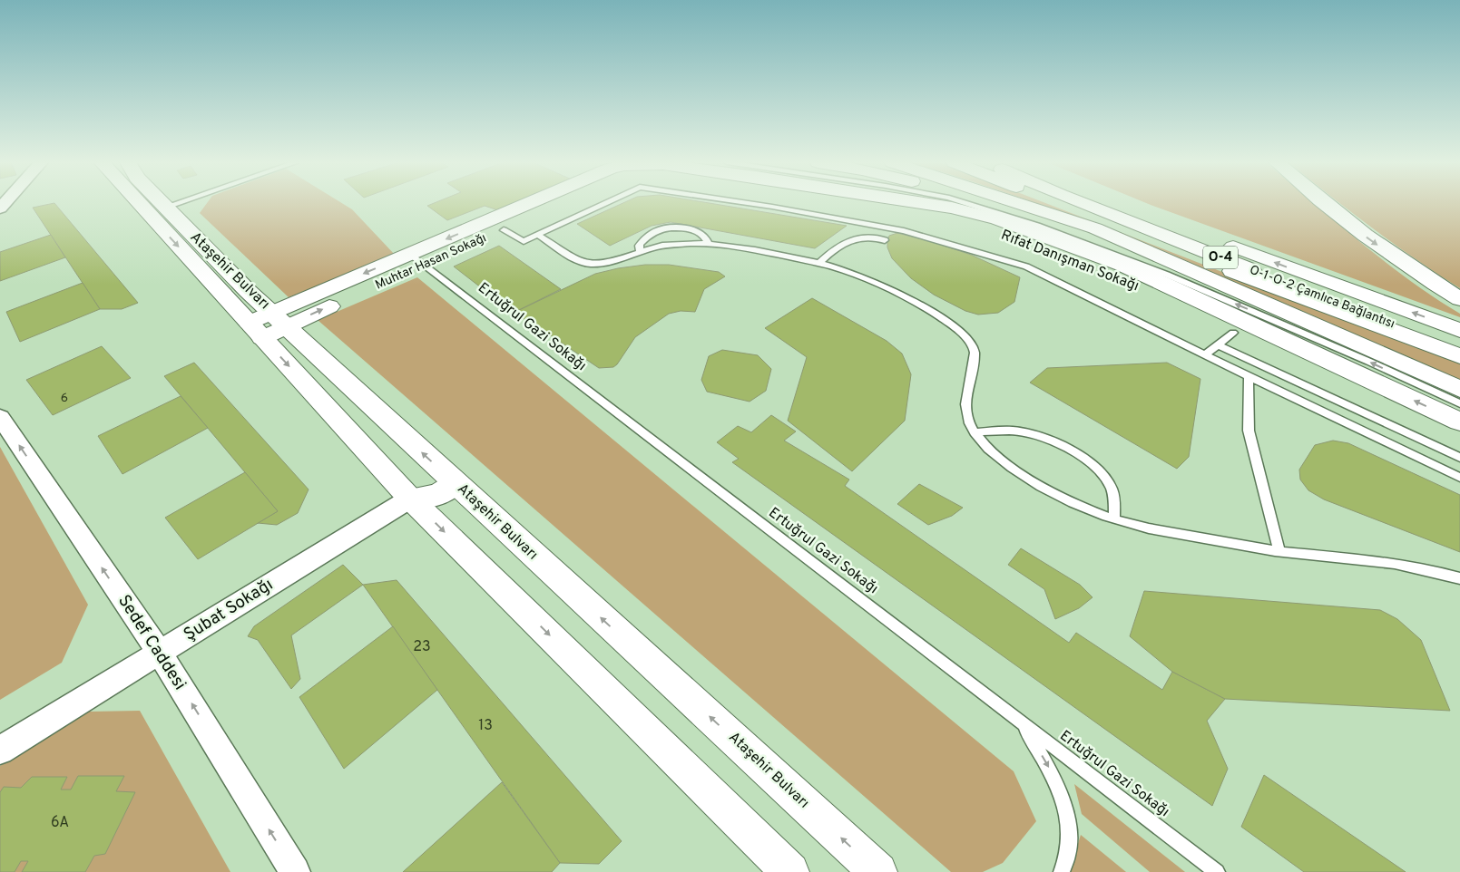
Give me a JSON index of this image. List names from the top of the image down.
{
  "streets": {
    "main road": [
      "O-4",
      "Rıfat Danışman Sokağı",
      "Muhtar Hasan Sokağı",
      "Ataşehir Bulvarı",
      "O-1-O-2 Çamlıca Bağlantısı"
    ],
    "street": ["Şubat Sokağı", "Sedef Caddesi"],
    "lane": ["Ertuğrul Gazi Sokağı"]
  },
  "crossings": [
    ["Muhtar Hasan Sokağı", "Ataşehir Bulvarı"],
    ["Muhtar Hasan Sokağı", "Ertuğrul Gazi Sokağı"],
    ["Ataşehir Bulvarı", "Şubat Sokağı"],
    ["Şubat Sokağı", "Sedef Caddesi"]
  ],
  "one_way": ["Sedef Caddesi"],
  "house_numbers": [
    "6",
    "23",
    "13",
    "6A"
  ]
}
